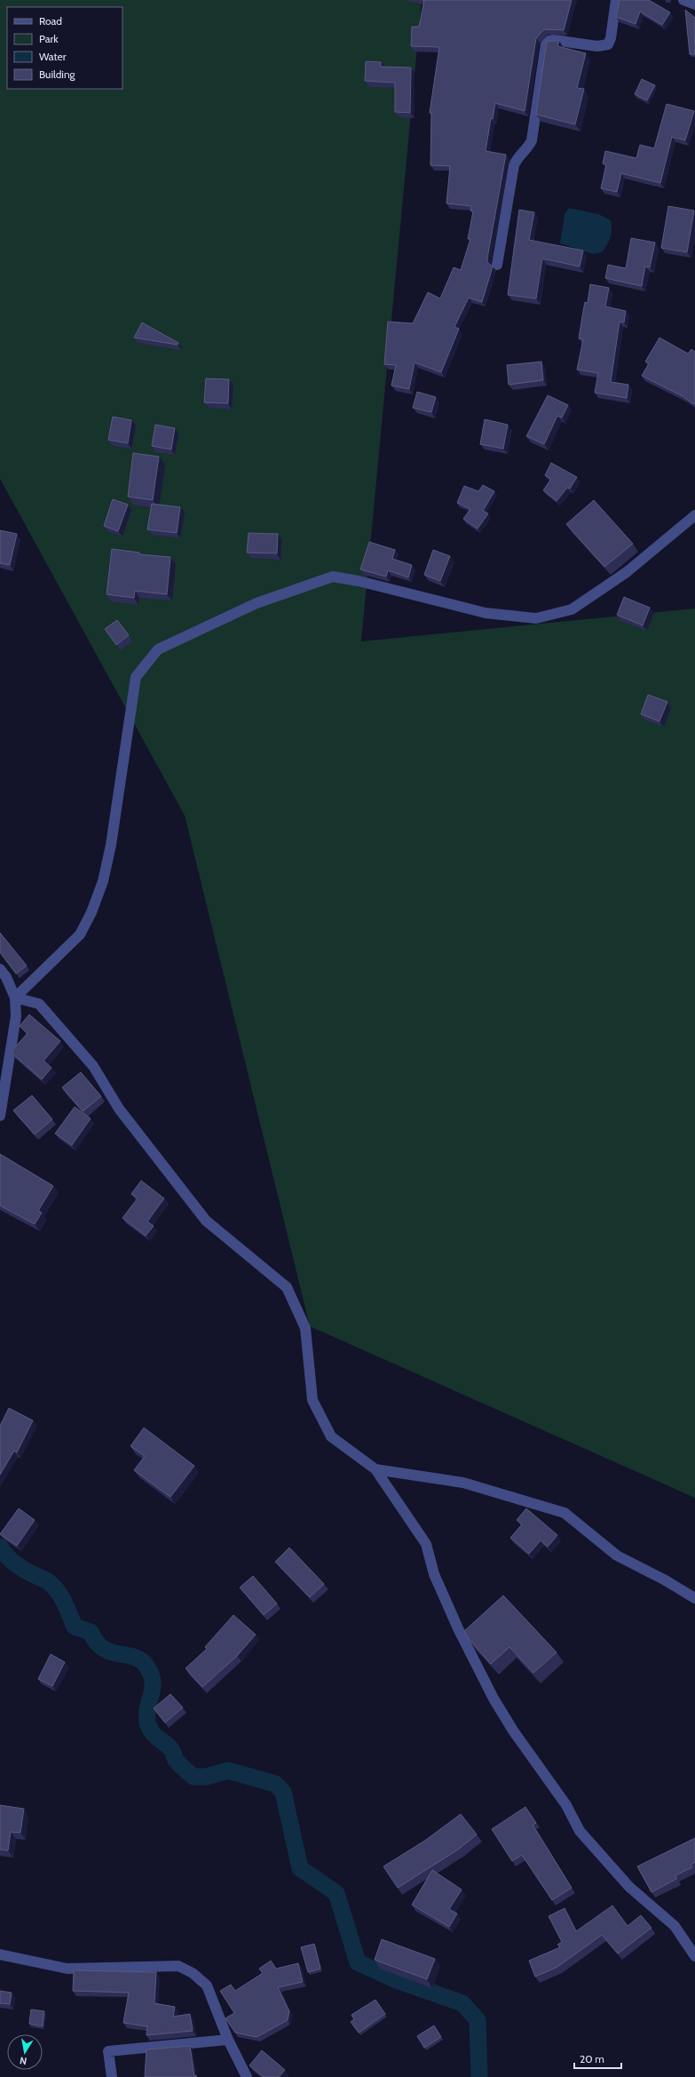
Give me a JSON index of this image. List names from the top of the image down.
{
  "legend": [
    "Road",
    "Park",
    "Water",
    "Building"
  ],
  "scale_bar": "20 m",
  "north": "bottom"
}
